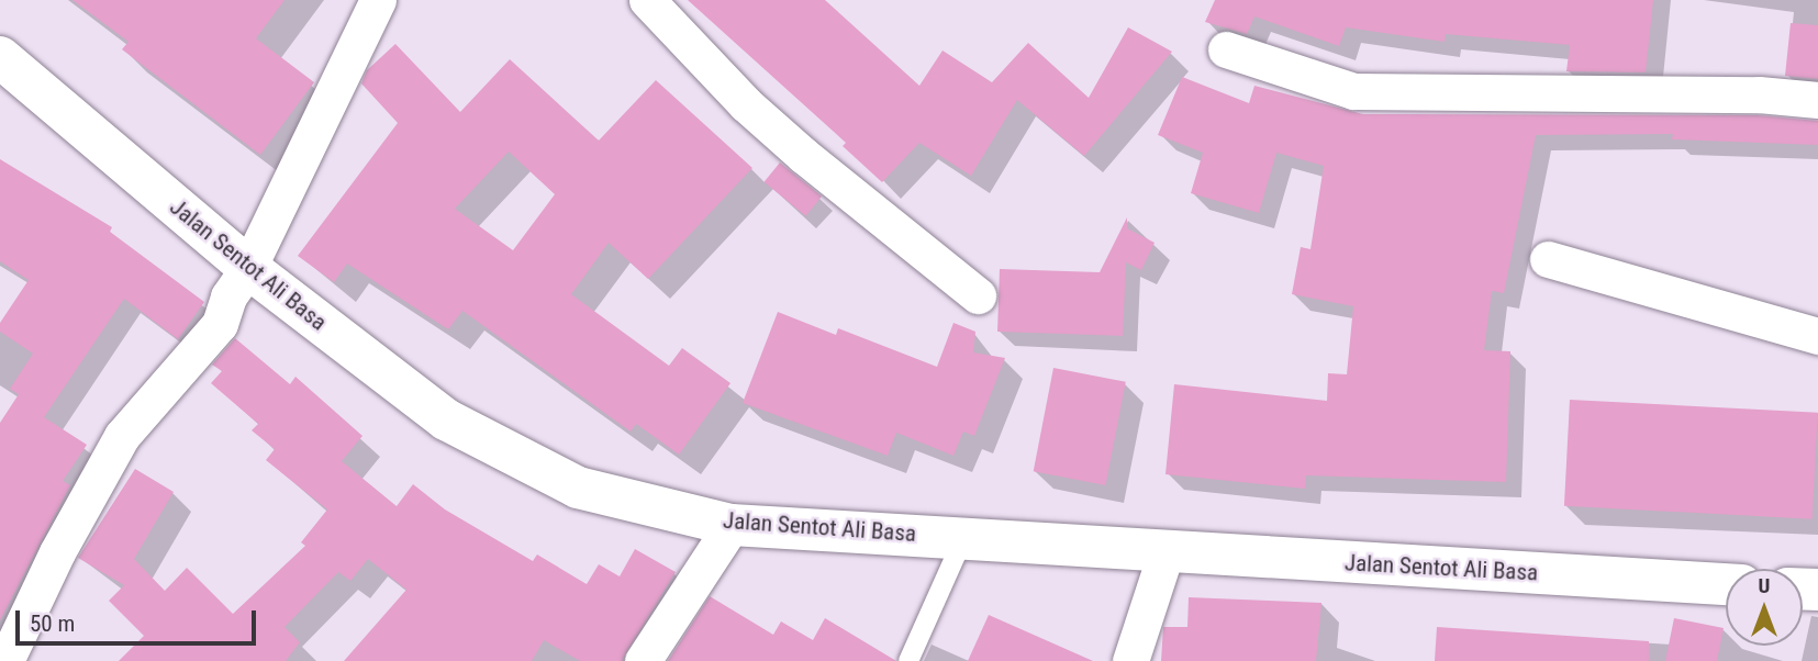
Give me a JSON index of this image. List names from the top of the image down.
{
  "streets": {
    "main road": ["Jalan Sentot Ali Basa"]
  },
  "scale_bar": "50 m",
  "north": "top"
}
